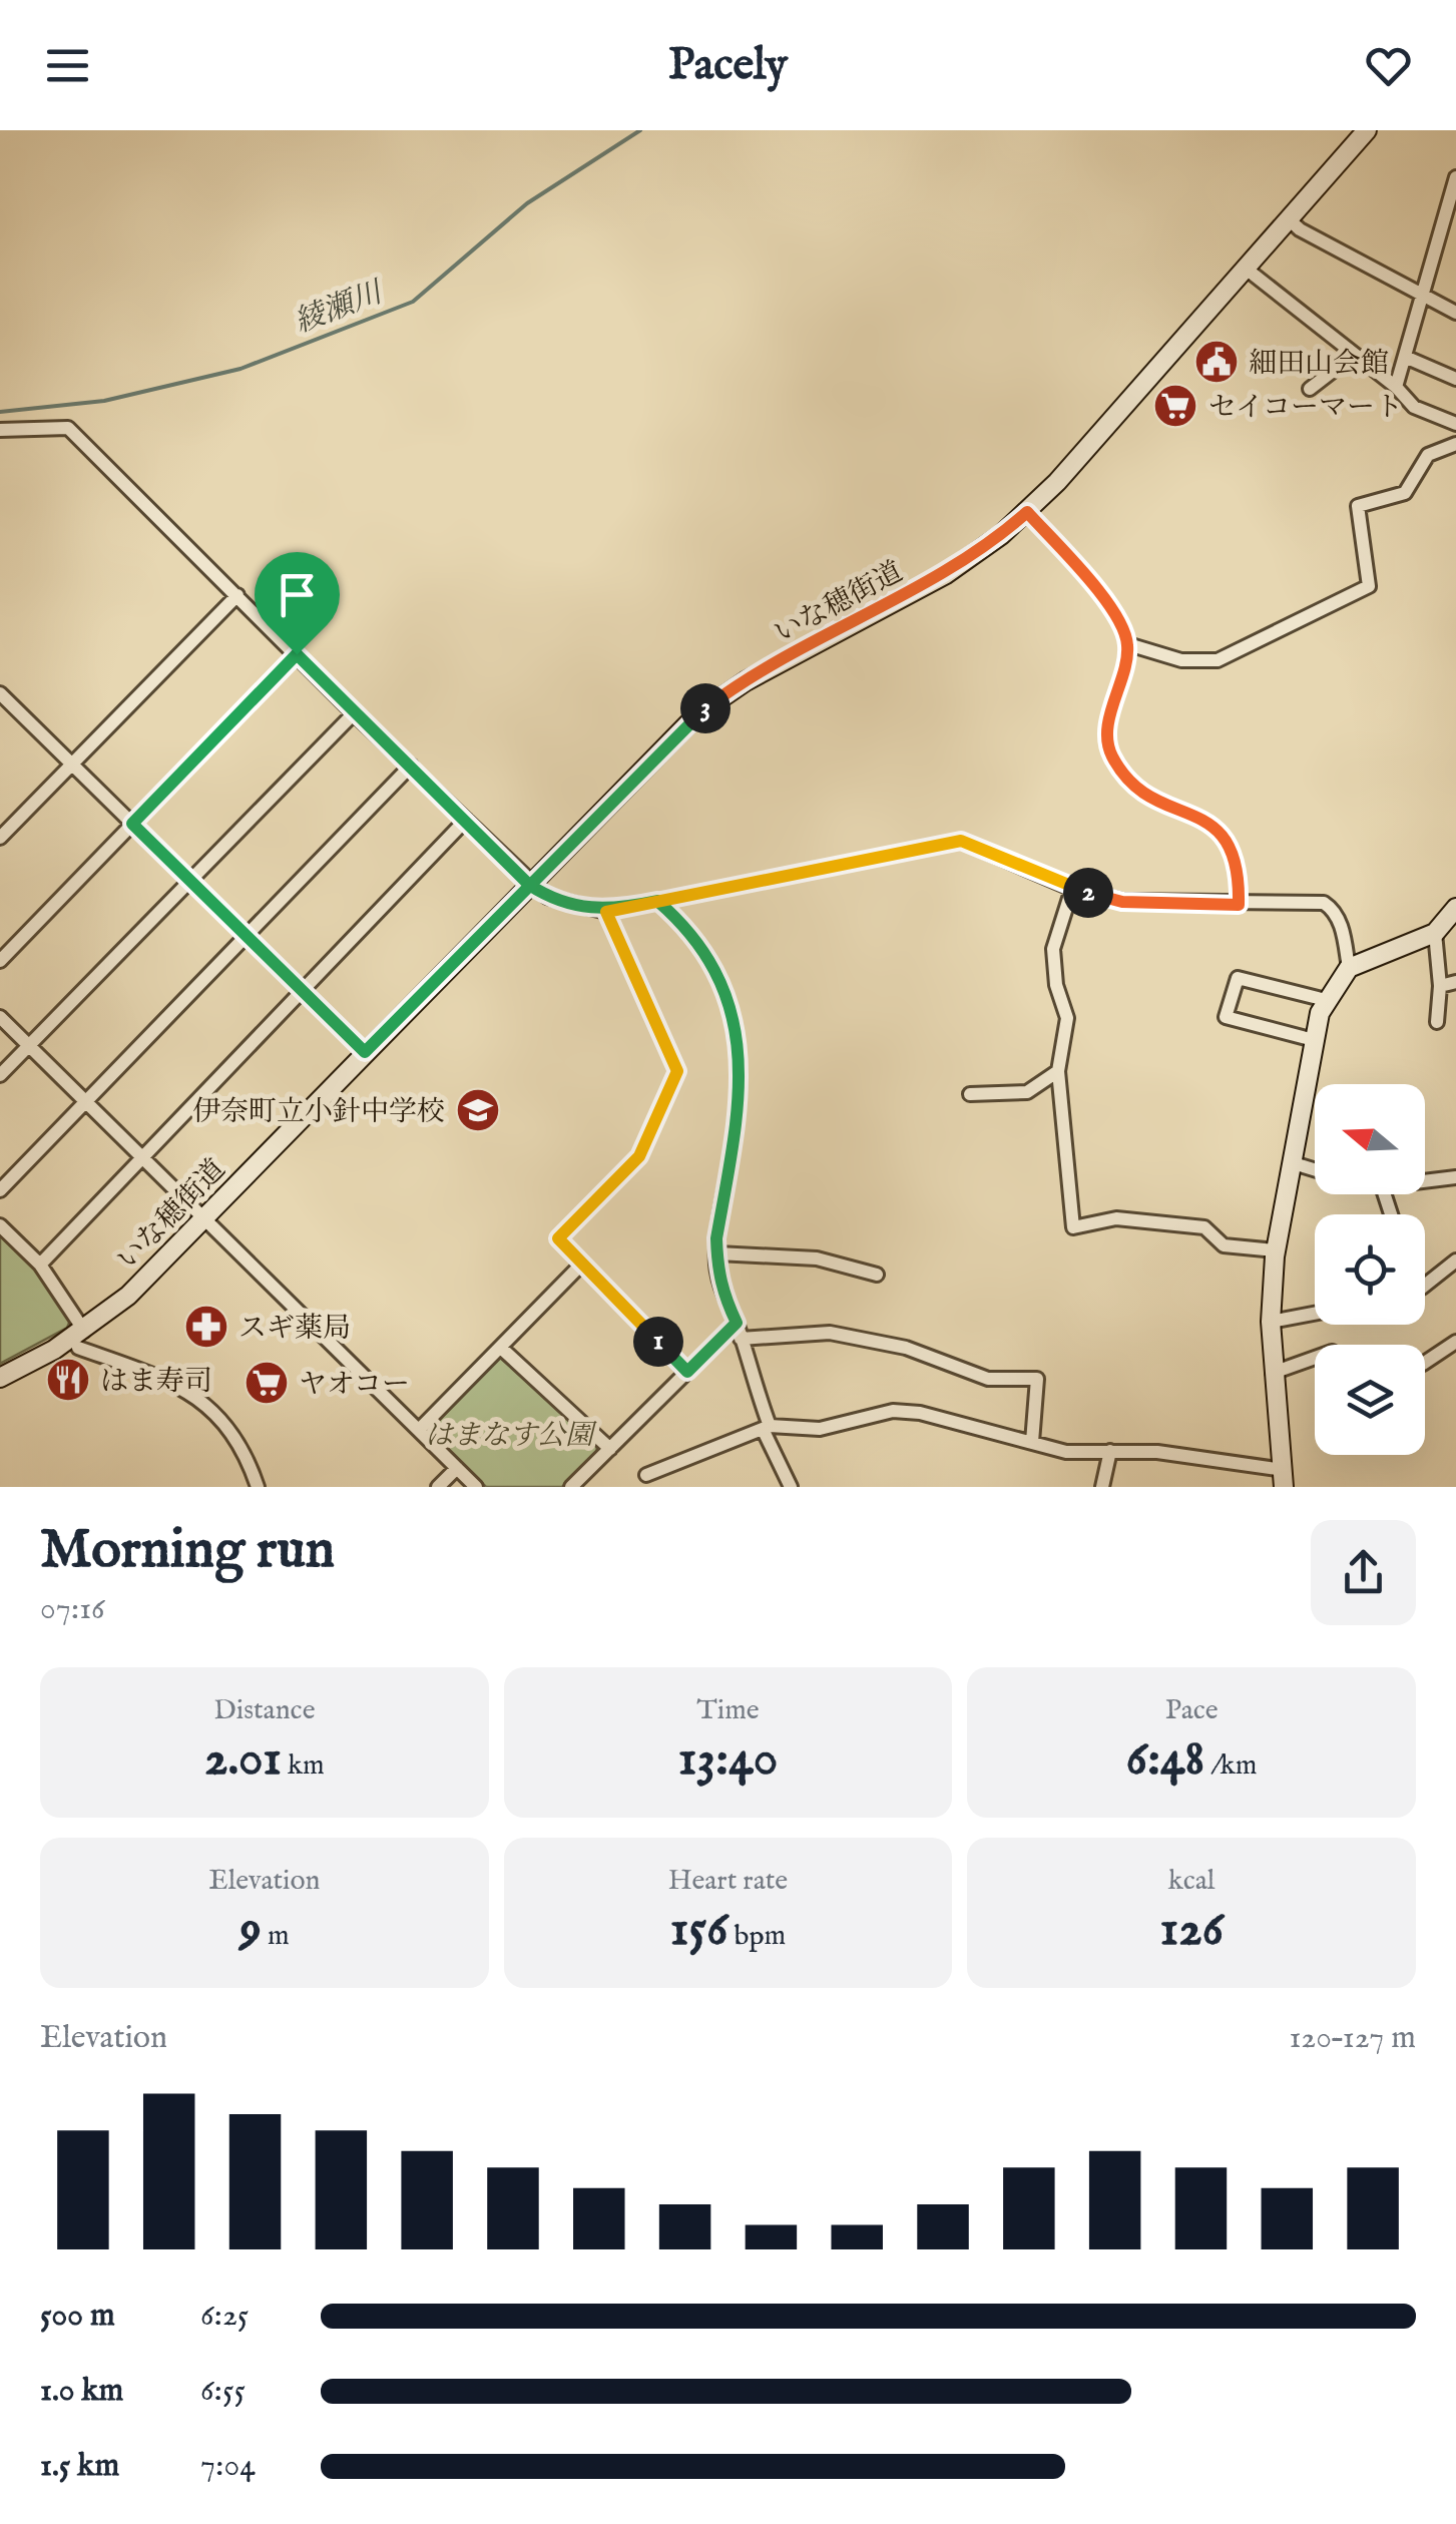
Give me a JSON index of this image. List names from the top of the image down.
{
  "streets": {
    "street": ["いな穂街道"]
  },
  "water": ["綾瀬川"],
  "parks": ["はまなす公園"],
  "places": {
    "public building": ["細田山会館"],
    "supermarket": ["セイコーマート", "ヤオコー"],
    "school or university": ["伊奈町立小針中学校"],
    "pharmacy": ["スギ薬局"],
    "restaurant": ["はま寿司"]
  },
  "north": "left",
  "page": {
    "header": "Pacely",
    "pins": ["3", "2", "1"],
    "heading": ["Morning run", "07:16"],
    "stats": [
      ["Distance", "2.01 km"],
      ["Time", "13:40"],
      ["Pace", "6:48 /km"],
      ["Elevation", "9 m"],
      ["Heart rate", "156 bpm"],
      ["kcal", "126"]
    ],
    "chart": ["Elevation", "120–127 m"],
    "list": [
      {
        "name": "500 m",
        "note": "6:25"
      },
      {
        "name": "1.0 km",
        "note": "6:55"
      },
      {
        "name": "1.5 km",
        "note": "7:04"
      }
    ]
  }
}
